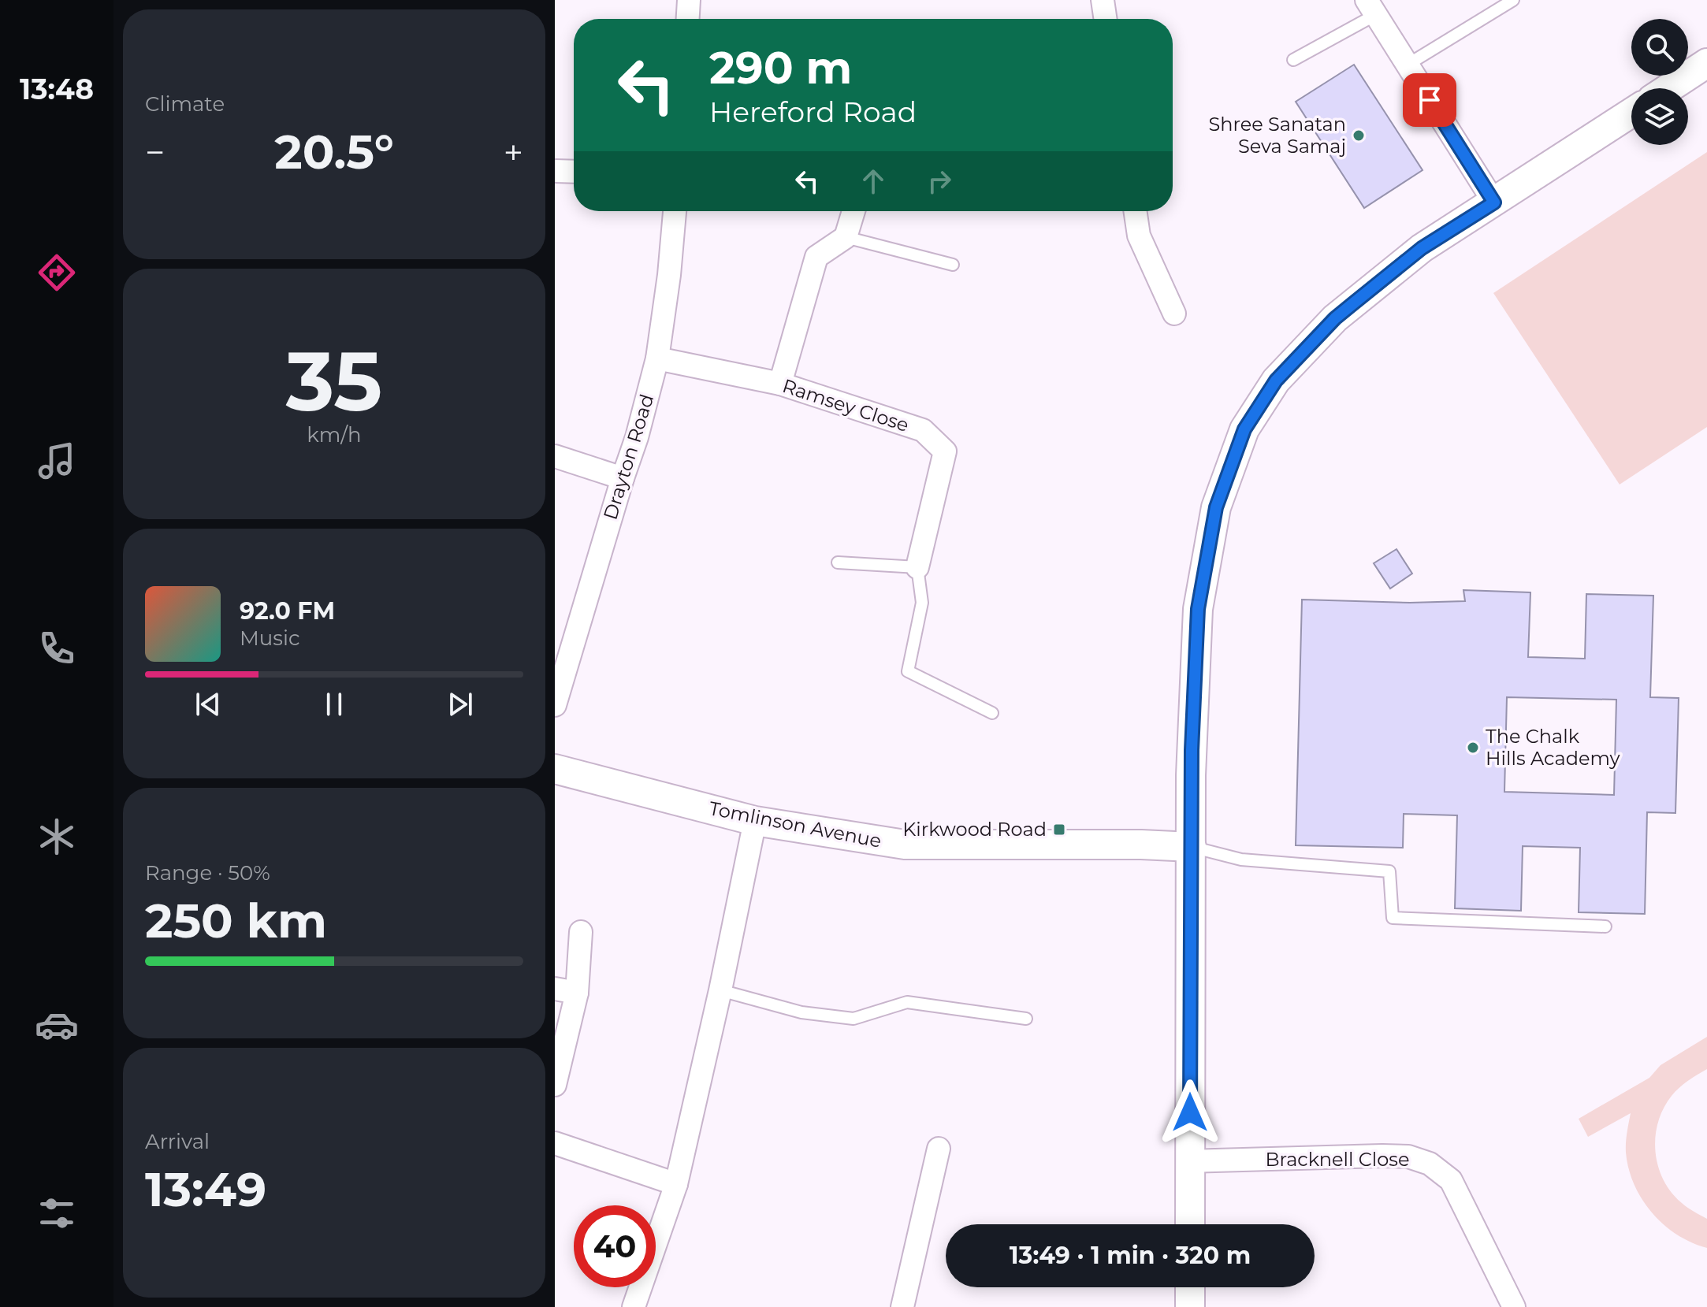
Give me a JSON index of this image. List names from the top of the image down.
{
  "streets": {
    "street": [
      "Ramsey Close",
      "Drayton Road",
      "Tomlinson Avenue",
      "Bracknell Close"
    ]
  },
  "crossings": [
    ["Ramsey Close", "Drayton Road"]
  ],
  "places": {
    "other": ["Shree Sanatan Seva Samaj", "The Chalk Hills Academy"],
    "transit": ["Kirkwood Road"]
  },
  "page": {
    "tabs": "13:48",
    "tile": [
      "Climate",
      ["35", "km/h"],
      ["Range · 50%", "250 km"],
      ["Arrival", "13:49"]
    ],
    "turn": ["290 m", "Hereford Road"],
    "heat": ["−", "20.5°", "+"],
    "song": ["92.0 FM", "Music"],
    "limit": "40",
    "trip": "13:49 · 1 min · 320 m"
  }
}
